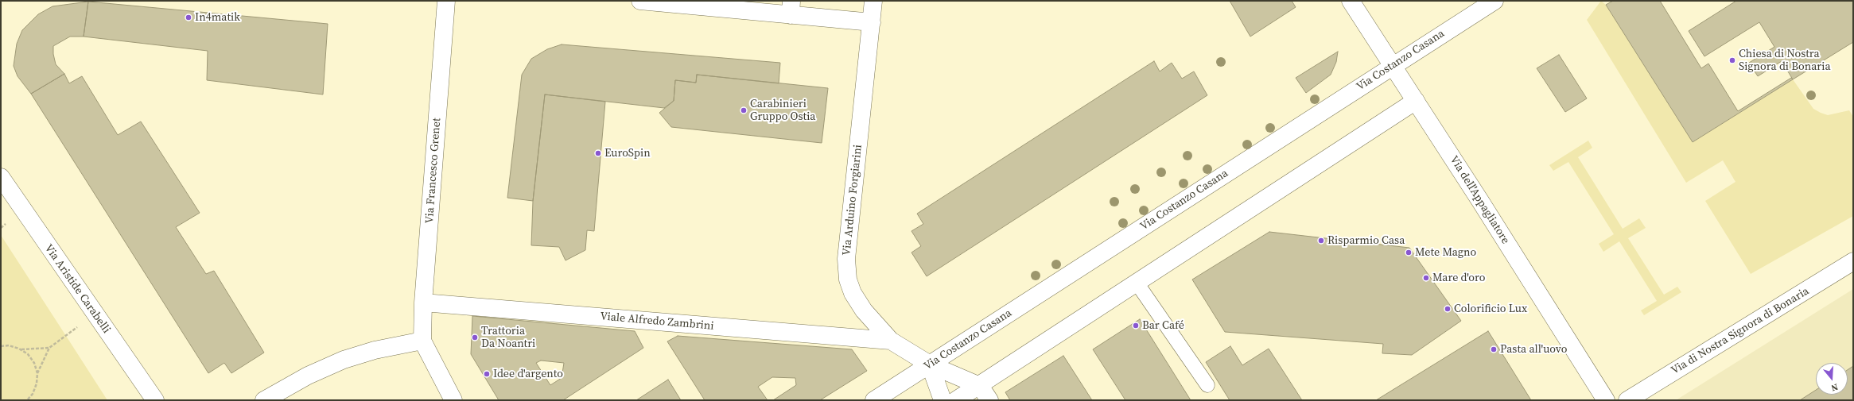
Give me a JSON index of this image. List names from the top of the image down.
{
  "streets": {
    "street": [
      "Via Costanzo Casana",
      "Via Francesco Grenet",
      "Via Arduino Forgiarini",
      "Via dell'Appagliatore",
      "Via Aristide Carabelli",
      "Viale Alfredo Zambrini",
      "Via di Nostra Signora di Bonaria"
    ]
  },
  "crossings": [
    ["Via Costanzo Casana", "Via Arduino Forgiarini"],
    ["Via Costanzo Casana", "Via dell'Appagliatore"],
    ["Via Francesco Grenet", "Viale Alfredo Zambrini"],
    ["Via Arduino Forgiarini", "Viale Alfredo Zambrini"]
  ],
  "places": [
    "In4matik",
    "Chiesa di Nostra Signora di Bonaria",
    "Carabinieri Gruppo Ostia",
    "EuroSpin",
    "Risparmio Casa",
    "Mete Magno",
    "Mare d'oro",
    "Colorificio Lux",
    "Bar Café",
    "Trattoria Da Noantri",
    "Pasta all'uovo",
    "Idee d'argento"
  ],
  "north": "bottom"
}
